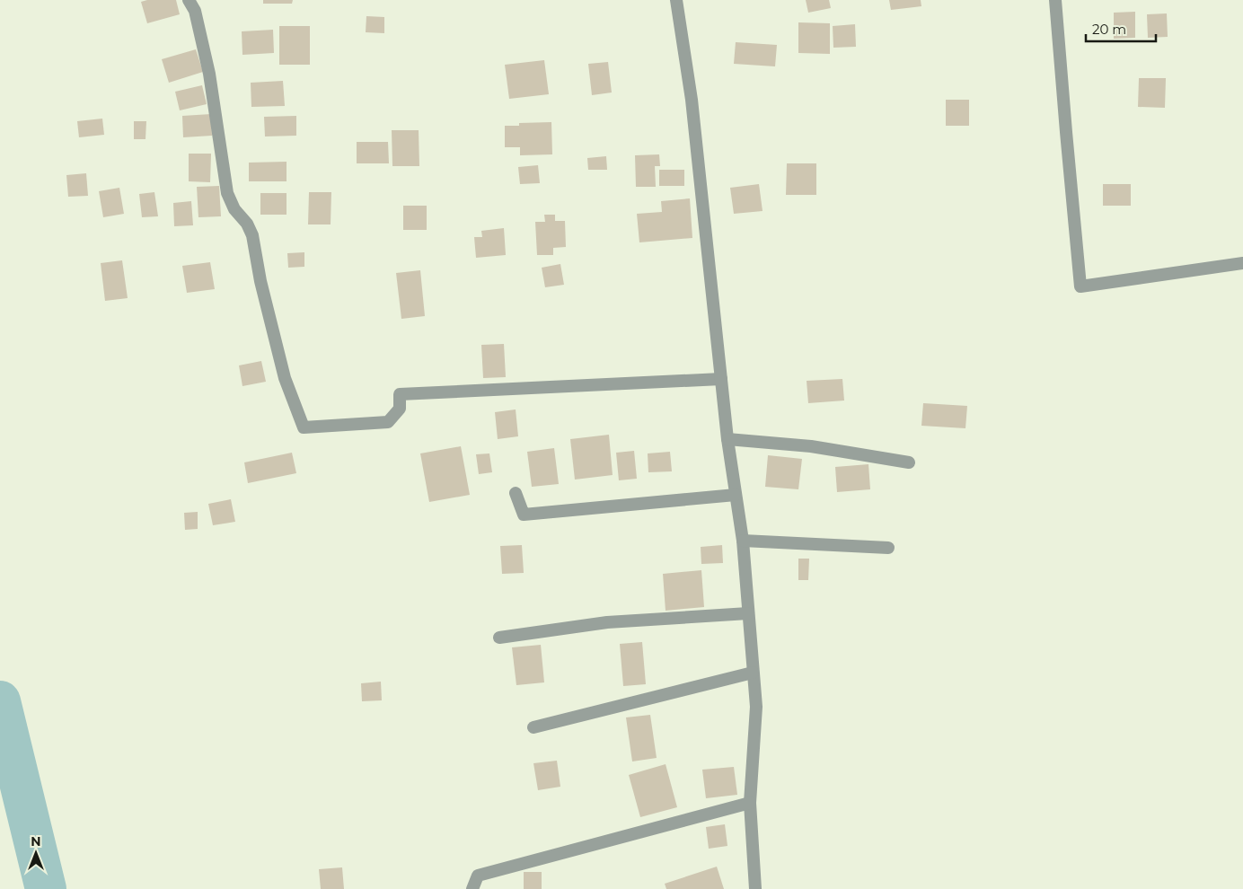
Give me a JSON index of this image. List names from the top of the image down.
{
  "scale_bar": "20 m",
  "north": "top"
}
